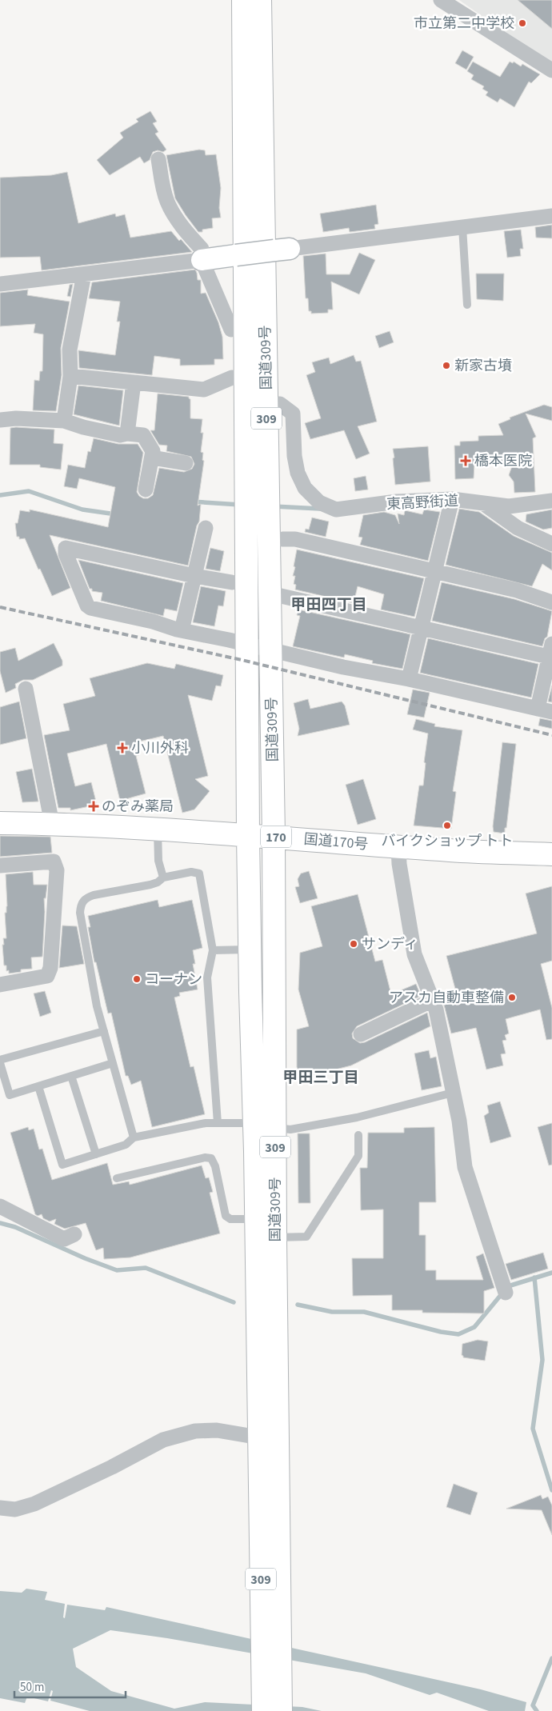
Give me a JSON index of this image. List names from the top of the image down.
{
  "streets": {
    "highway": [
      "国道309号",
      "309",
      "170",
      "国道170号"
    ],
    "street": ["東高野街道"]
  },
  "crossings": [
    ["国道309号", "309"],
    ["国道309号", "国道170号"],
    ["309", "東高野街道"]
  ],
  "districts": ["甲田四丁目", "甲田三丁目"],
  "places": {
    "other": [
      "市立第二中学校",
      "新家古墳",
      "バイクショップ トト",
      "サンディ",
      "コーナン",
      "アスカ自動車整備"
    ],
    "health": ["橋本医院", "小川外科", "のぞみ薬局"]
  },
  "scale_bar": "50 m"
}
